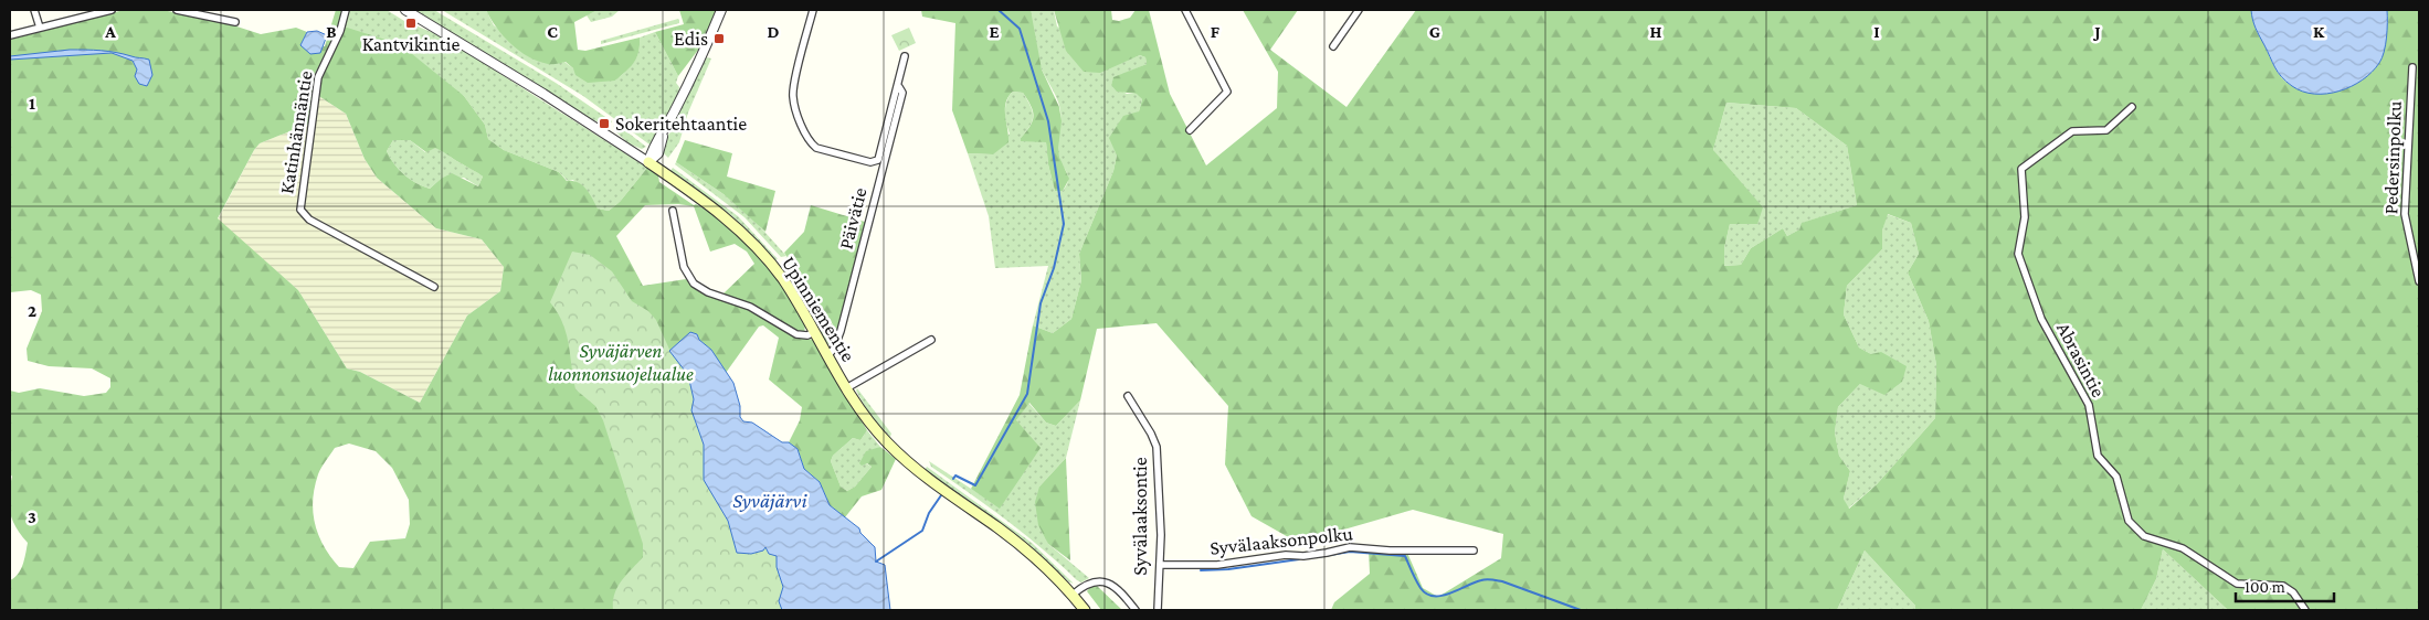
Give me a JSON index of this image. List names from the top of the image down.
{
  "streets": {
    "main road": ["Upinniementie"],
    "street": [
      "Katinhännäntie",
      "Pedersinpolku",
      "Päivätie",
      "Abrasintie",
      "Syvälaaksontie",
      "Syvälaaksonpolku"
    ]
  },
  "crossings": [
    ["Päivätie", "Upinniementie"],
    ["Syvälaaksontie", "Syvälaaksonpolku"]
  ],
  "water": ["Syväjärvi"],
  "parks": ["Syväjärven luonnonsuojelualue"],
  "places": {
    "transit": ["Kantvikintie", "Edis", "Sokeritehtaantie"]
  },
  "scale_bar": "100 m",
  "grid": {
    "columns": [
      "A",
      "B",
      "C",
      "D",
      "E",
      "F",
      "G",
      "H",
      "I",
      "J",
      "K"
    ],
    "rows": ["1", "2", "3"]
  }
}
